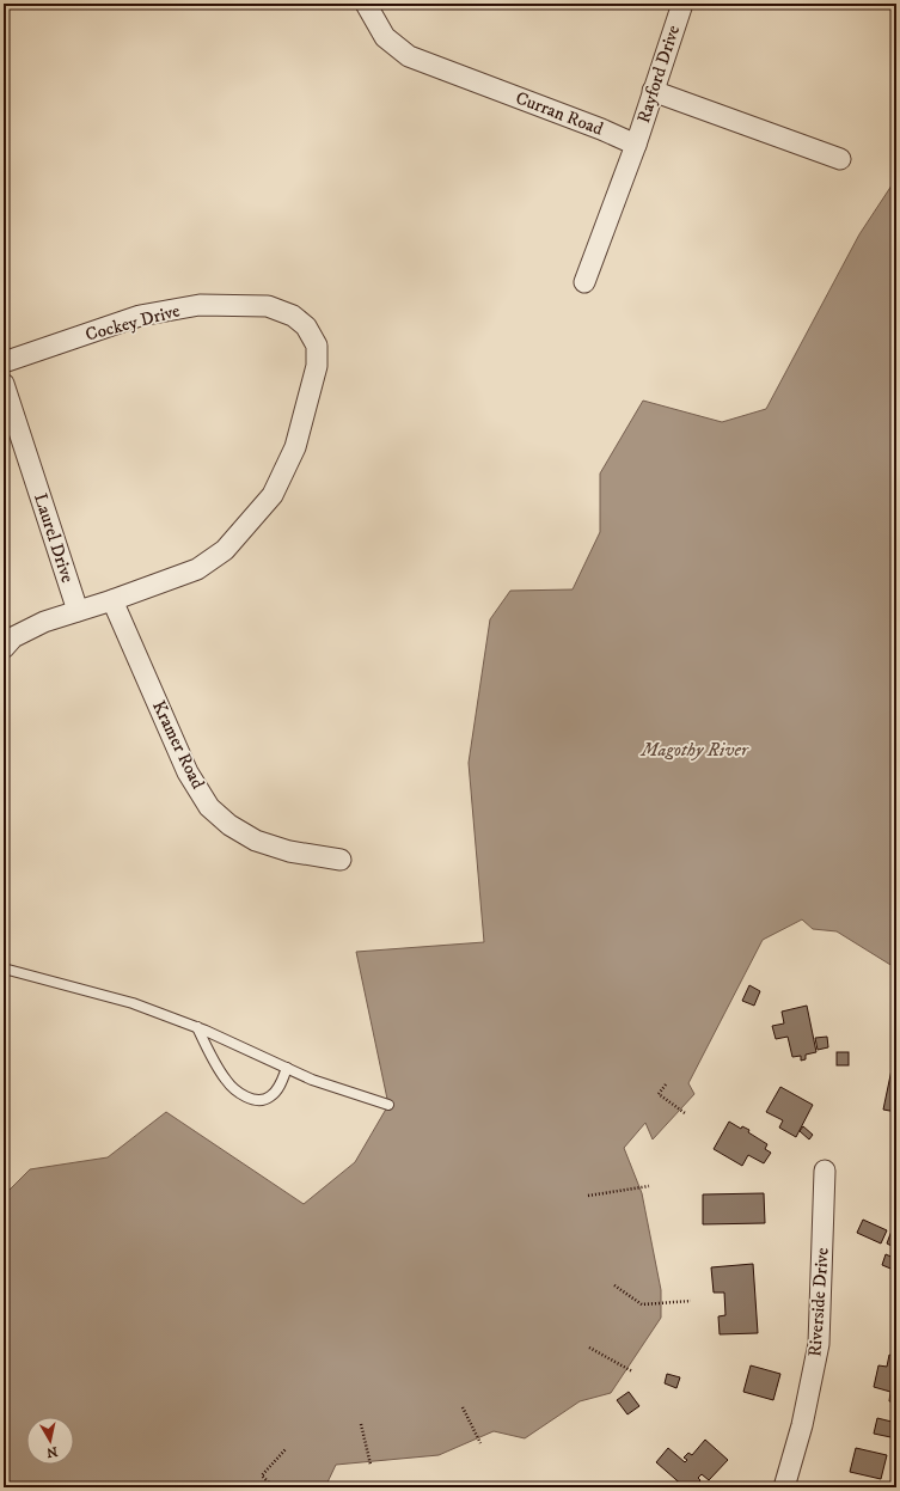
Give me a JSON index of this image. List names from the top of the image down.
{
  "streets": {
    "street": [
      "Rayford Drive",
      "Curran Road",
      "Cockey Drive",
      "Laurel Drive",
      "Kramer Road",
      "Riverside Drive"
    ]
  },
  "crossings": [
    ["Rayford Drive", "Curran Road"],
    ["Cockey Drive", "Laurel Drive"],
    ["Cockey Drive", "Kramer Road"]
  ],
  "water": ["Magothy River"],
  "north": "bottom"
}
